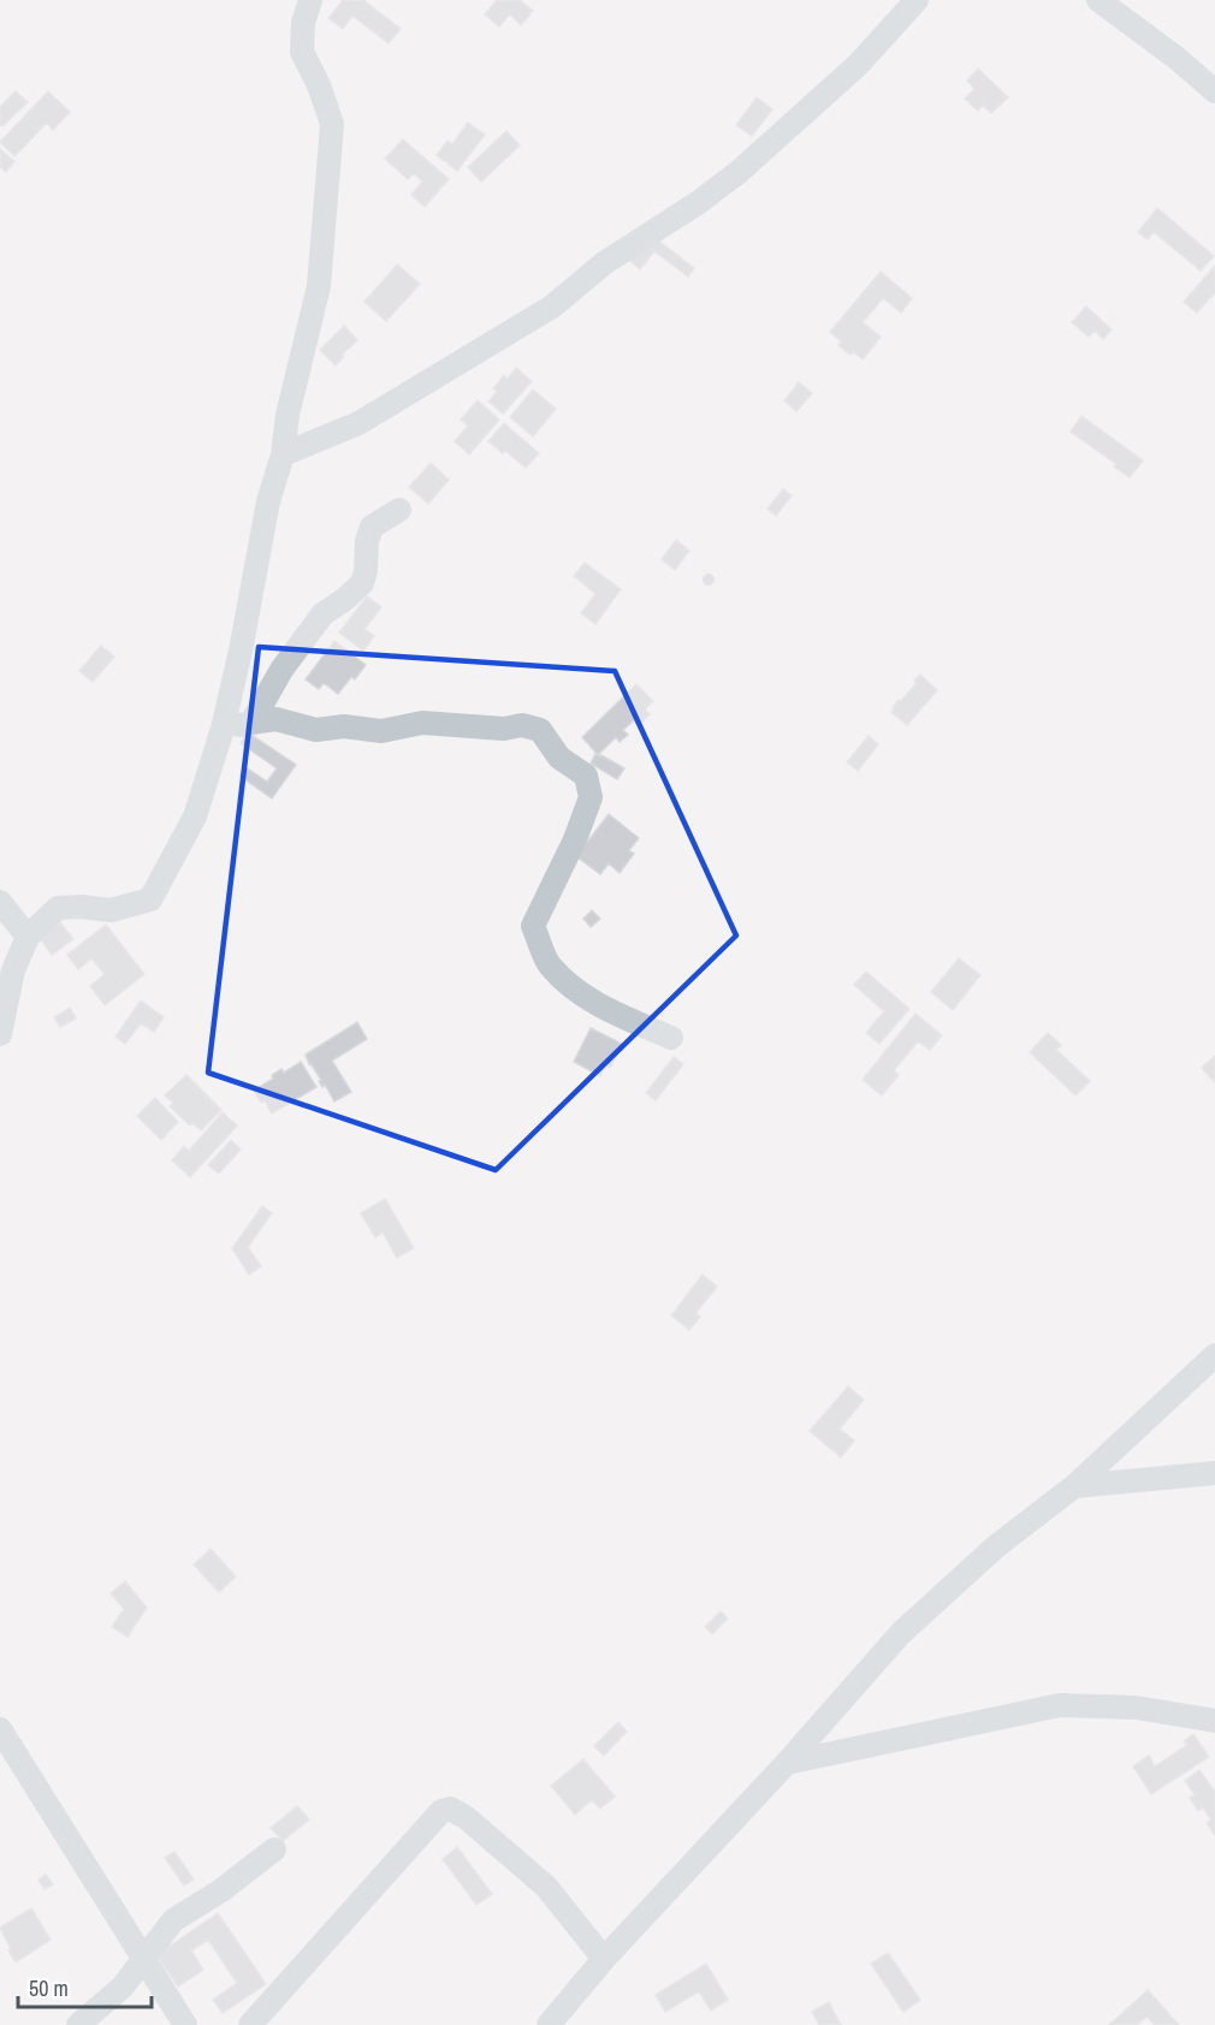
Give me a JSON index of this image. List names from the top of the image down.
{
  "scale_bar": "50 m"
}
